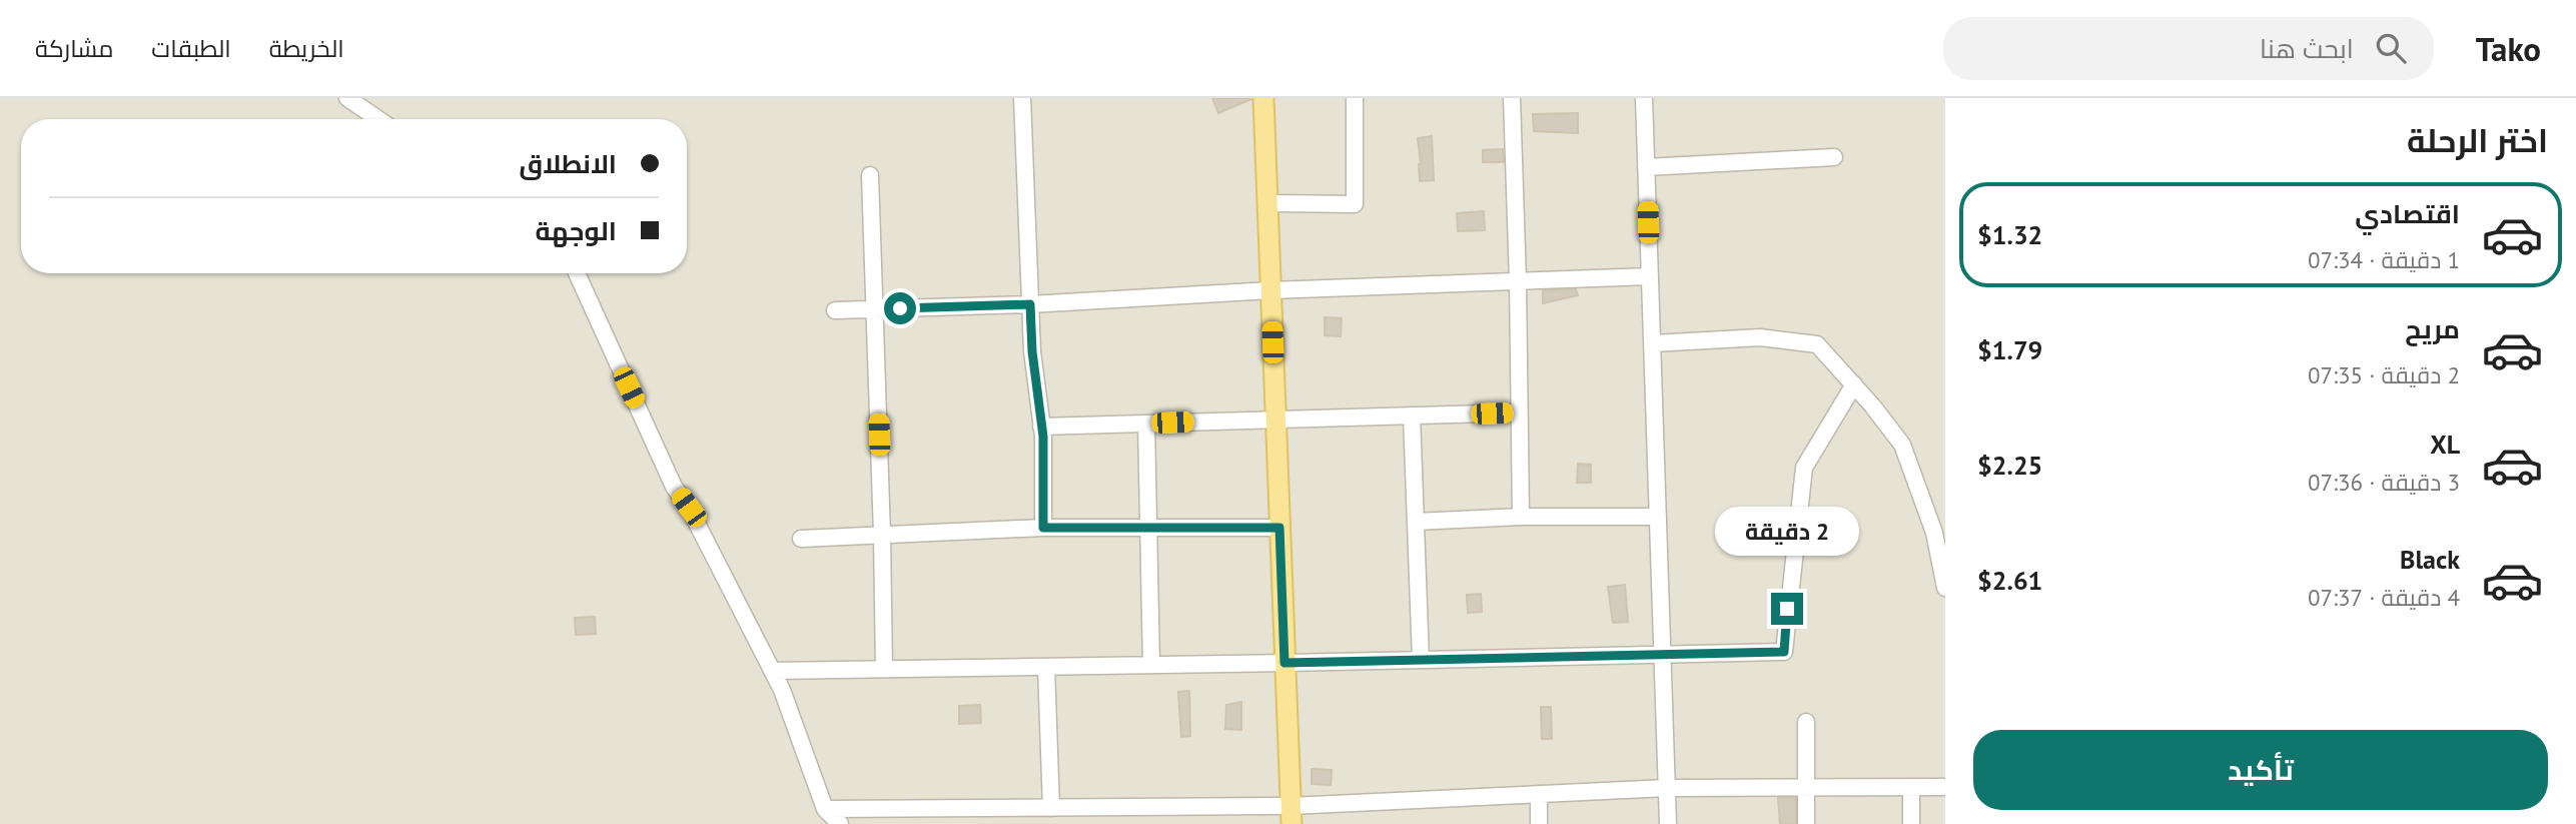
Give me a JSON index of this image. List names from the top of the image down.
{
  "page": {
    "header": "Tako",
    "search": "ابحث هنا",
    "nav": ["الخريطة", "الطبقات", "مشاركة"],
    "heading": "اختر الرحلة",
    "banner": ["الانطلاق", "الوجهة"],
    "list": [
      {
        "name": "اقتصادي",
        "note": "1 دقيقة · 07:34",
        "value": "$1.32"
      },
      {
        "name": "مريح",
        "note": "2 دقيقة · 07:35",
        "value": "$1.79"
      },
      {
        "name": "XL",
        "note": "3 دقيقة · 07:36",
        "value": "$2.25"
      },
      {
        "name": "Black",
        "note": "4 دقيقة · 07:37",
        "value": "$2.61"
      }
    ],
    "bubble": "2 دقيقة",
    "buttons": "تأكيد"
  }
}
